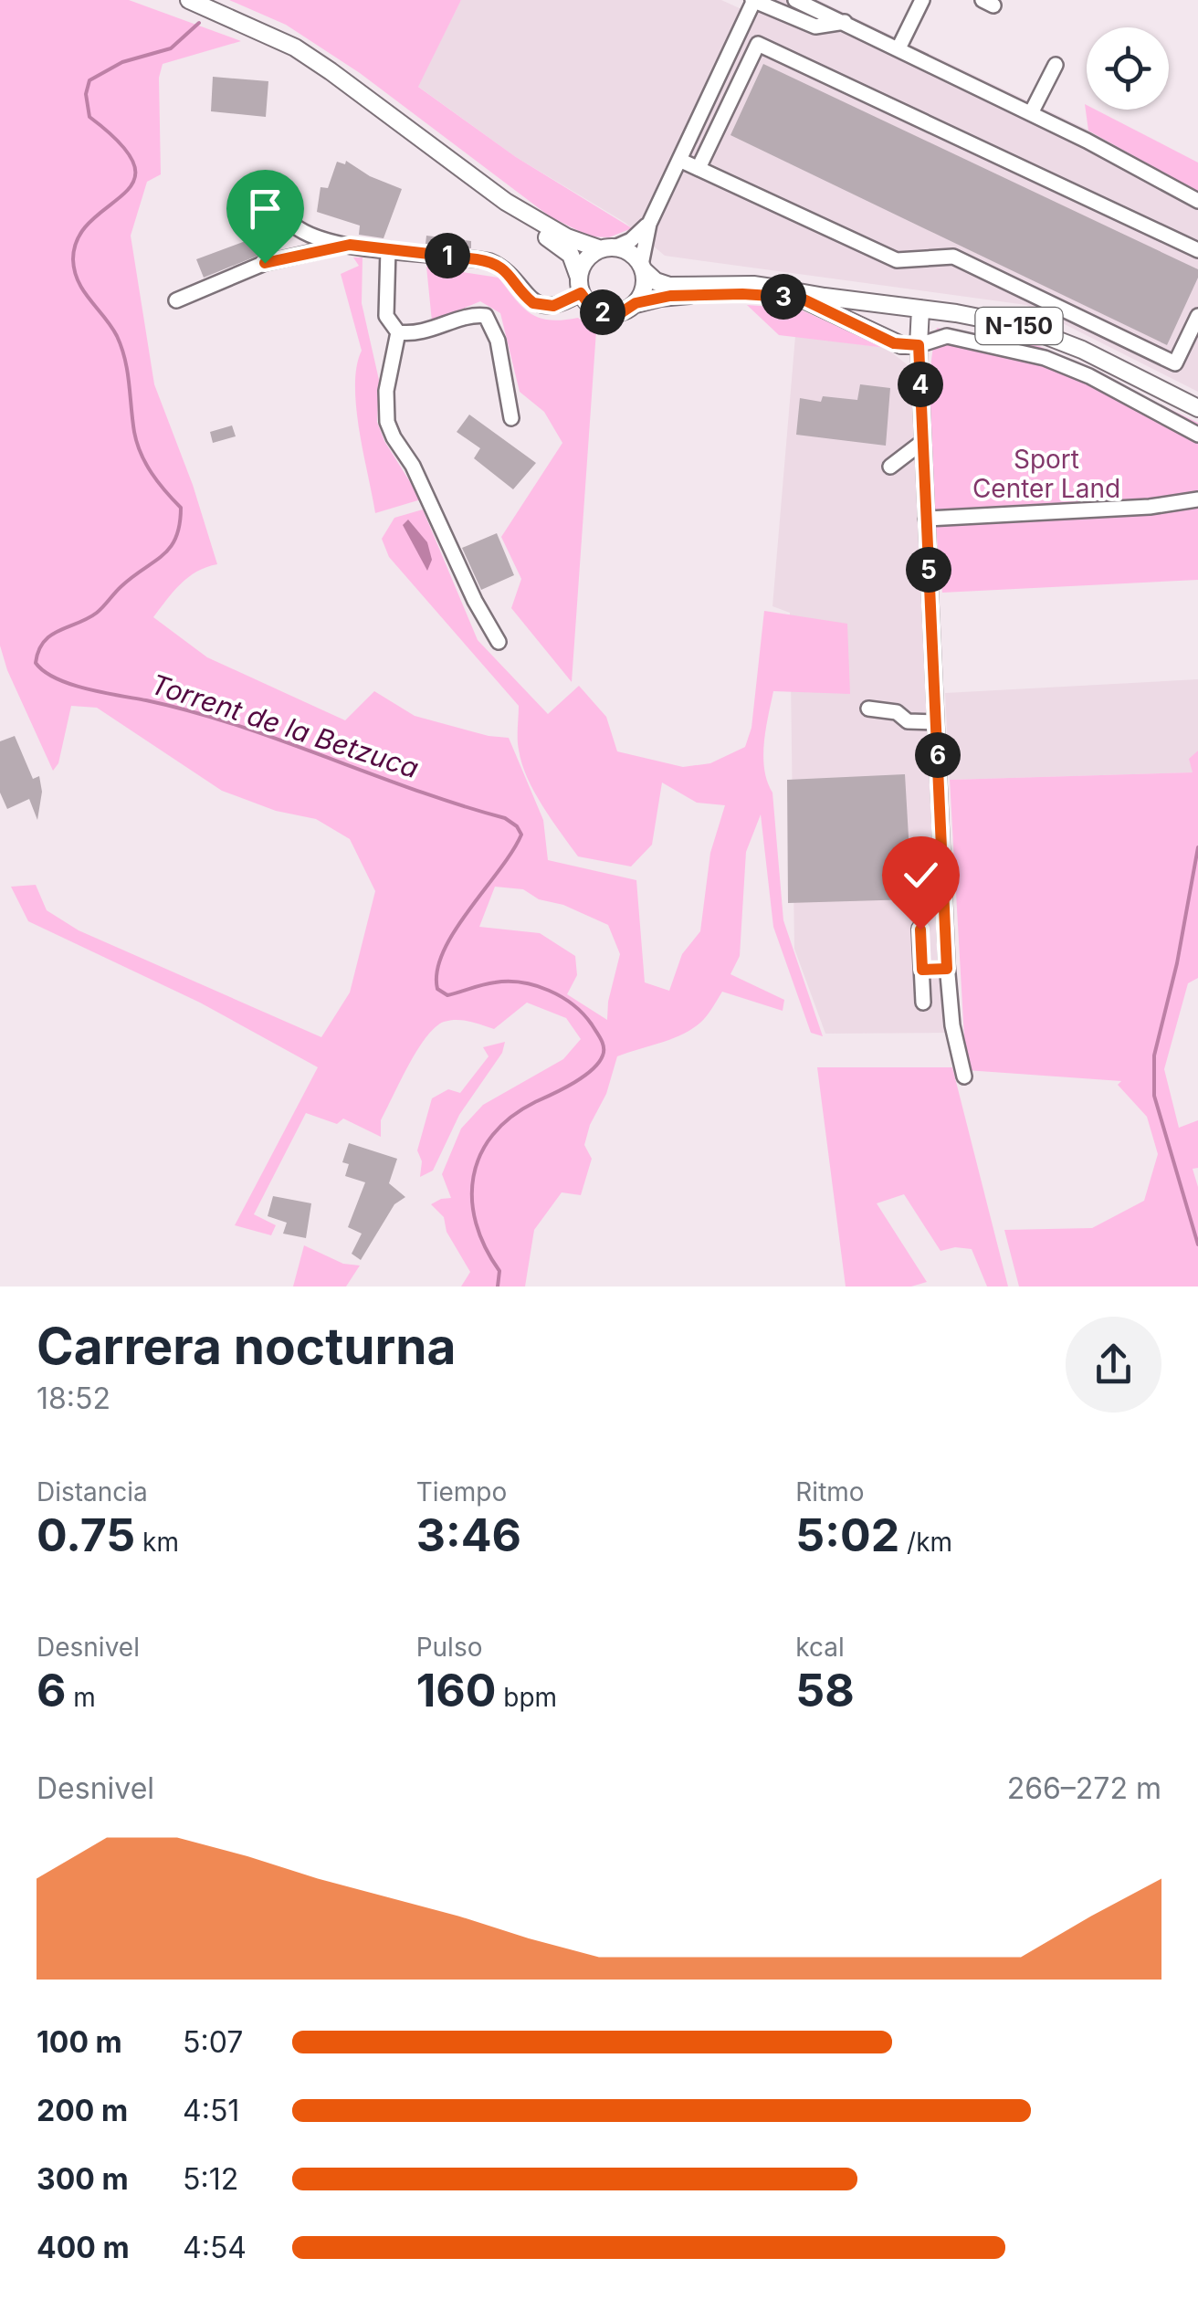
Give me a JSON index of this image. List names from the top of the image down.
{
  "streets": {
    "main road": ["N-150"]
  },
  "water": ["Torrent de la Betzuca"],
  "parks": ["Sport Center Land"],
  "page": {
    "pins": [
      "1",
      "3",
      "2",
      "4",
      "5",
      "6"
    ],
    "heading": ["Carrera nocturna", "18:52"],
    "stats": [
      ["Distancia", "0.75 km"],
      ["Tiempo", "3:46"],
      ["Ritmo", "5:02 /km"],
      ["Desnivel", "6 m"],
      ["Pulso", "160 bpm"],
      ["kcal", "58"]
    ],
    "chart": ["Desnivel", "266–272 m"],
    "list": [
      {
        "name": "100 m",
        "note": "5:07"
      },
      {
        "name": "200 m",
        "note": "4:51"
      },
      {
        "name": "300 m",
        "note": "5:12"
      },
      {
        "name": "400 m",
        "note": "4:54"
      }
    ]
  }
}
